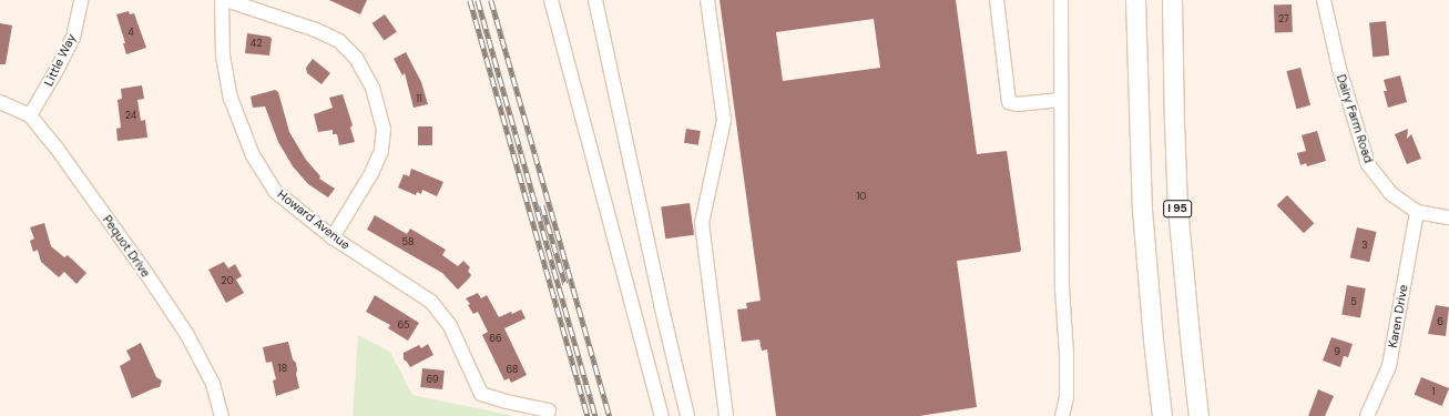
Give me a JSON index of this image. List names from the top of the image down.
{
  "streets": {
    "highway": ["I 95"],
    "street": [
      "Little Way",
      "Dairy Farm Road",
      "Howard Avenue",
      "Pequot Drive",
      "Karen Drive"
    ]
  },
  "crossings": [
    ["Little Way", "Pequot Drive"],
    ["Dairy Farm Road", "Karen Drive"]
  ],
  "house_numbers": [
    "27",
    "4",
    "42",
    "11",
    "24",
    "10",
    "58",
    "3",
    "20",
    "5",
    "6",
    "65",
    "66",
    "9",
    "18",
    "68",
    "69",
    "1"
  ]
}
